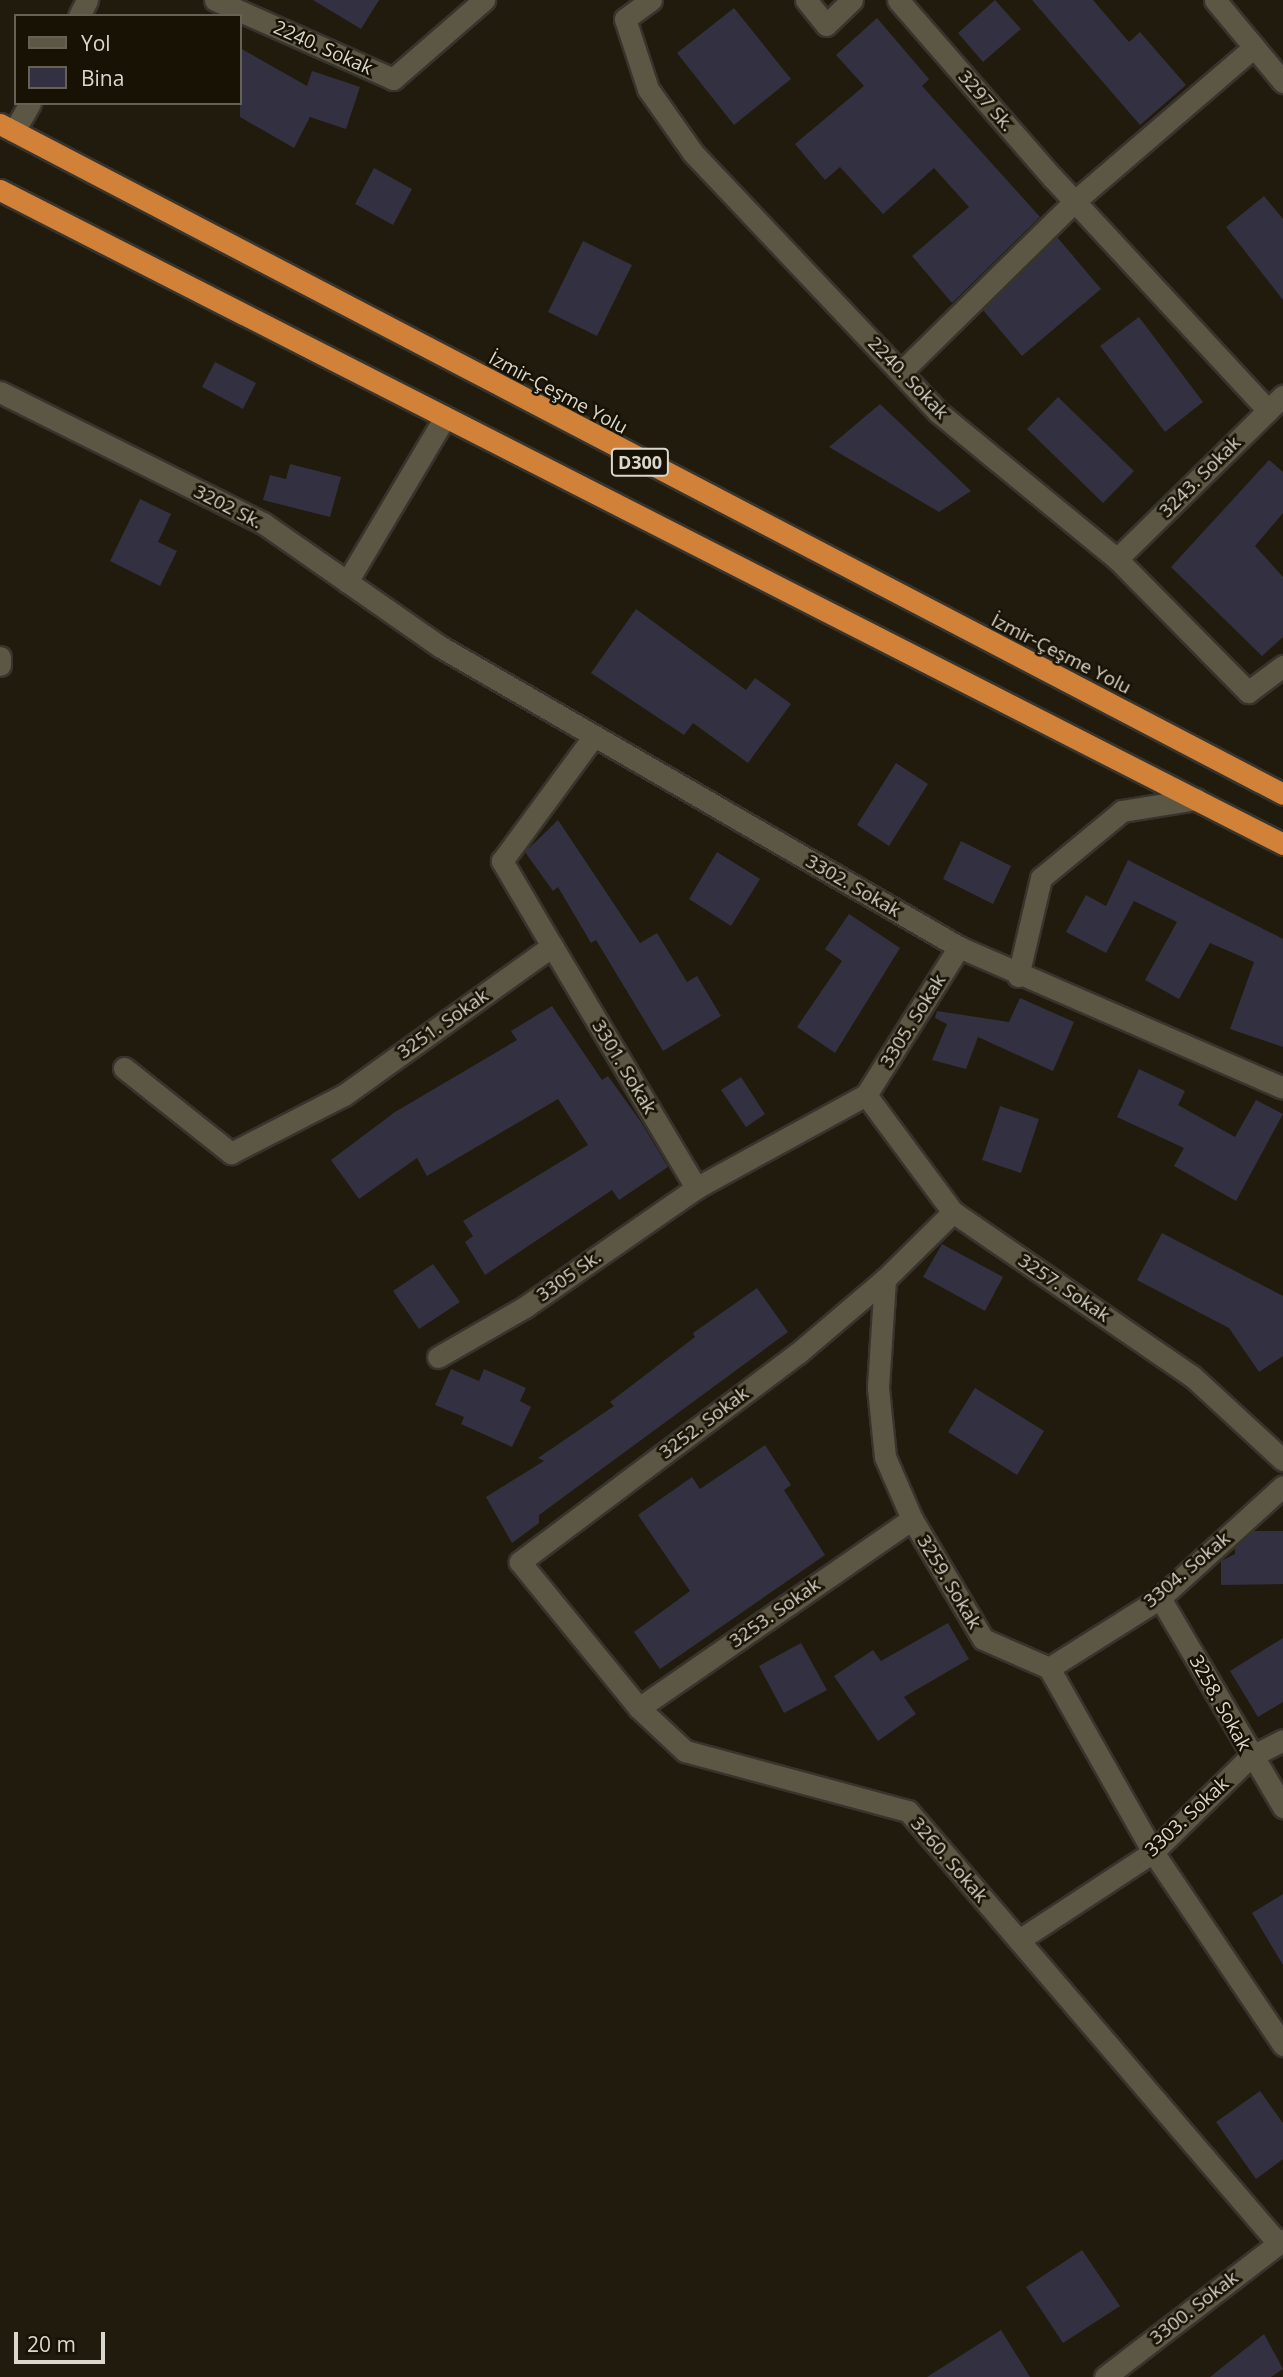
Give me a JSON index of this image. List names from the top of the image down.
{
  "streets": {
    "highway": ["İzmir-Çeşme Yolu", "D300"],
    "street": [
      "2240. Sokak",
      "3297 Sk.",
      "3243. Sokak",
      "3202 Sk.",
      "3302. Sokak",
      "3305. Sokak",
      "3251. Sokak",
      "3301. Sokak",
      "3305 Sk.",
      "3257. Sokak",
      "3252. Sokak",
      "3304. Sokak",
      "3259. Sokak",
      "3253. Sokak",
      "3258. Sokak",
      "3303. Sokak",
      "3260. Sokak",
      "3300. Sokak"
    ]
  },
  "crossings": [
    ["2240. Sokak", "3243. Sokak"],
    ["3297 Sk.", "3243. Sokak"],
    ["3202 Sk.", "3302. Sokak"],
    ["3302. Sokak", "3305. Sokak"],
    ["3305. Sokak", "3305 Sk."],
    ["3305. Sokak", "3257. Sokak"],
    ["3251. Sokak", "3301. Sokak"],
    ["3301. Sokak", "3305 Sk."],
    ["3305 Sk.", "3257. Sokak"],
    ["3252. Sokak", "3259. Sokak"],
    ["3252. Sokak", "3260. Sokak"],
    ["3304. Sokak", "3259. Sokak"],
    ["3304. Sokak", "3258. Sokak"],
    ["3259. Sokak", "3253. Sokak"],
    ["3253. Sokak", "3260. Sokak"],
    ["3258. Sokak", "3303. Sokak"],
    ["3303. Sokak", "3260. Sokak"],
    ["3260. Sokak", "3300. Sokak"]
  ],
  "legend": ["Yol", "Bina"],
  "scale_bar": "20 m"
}
